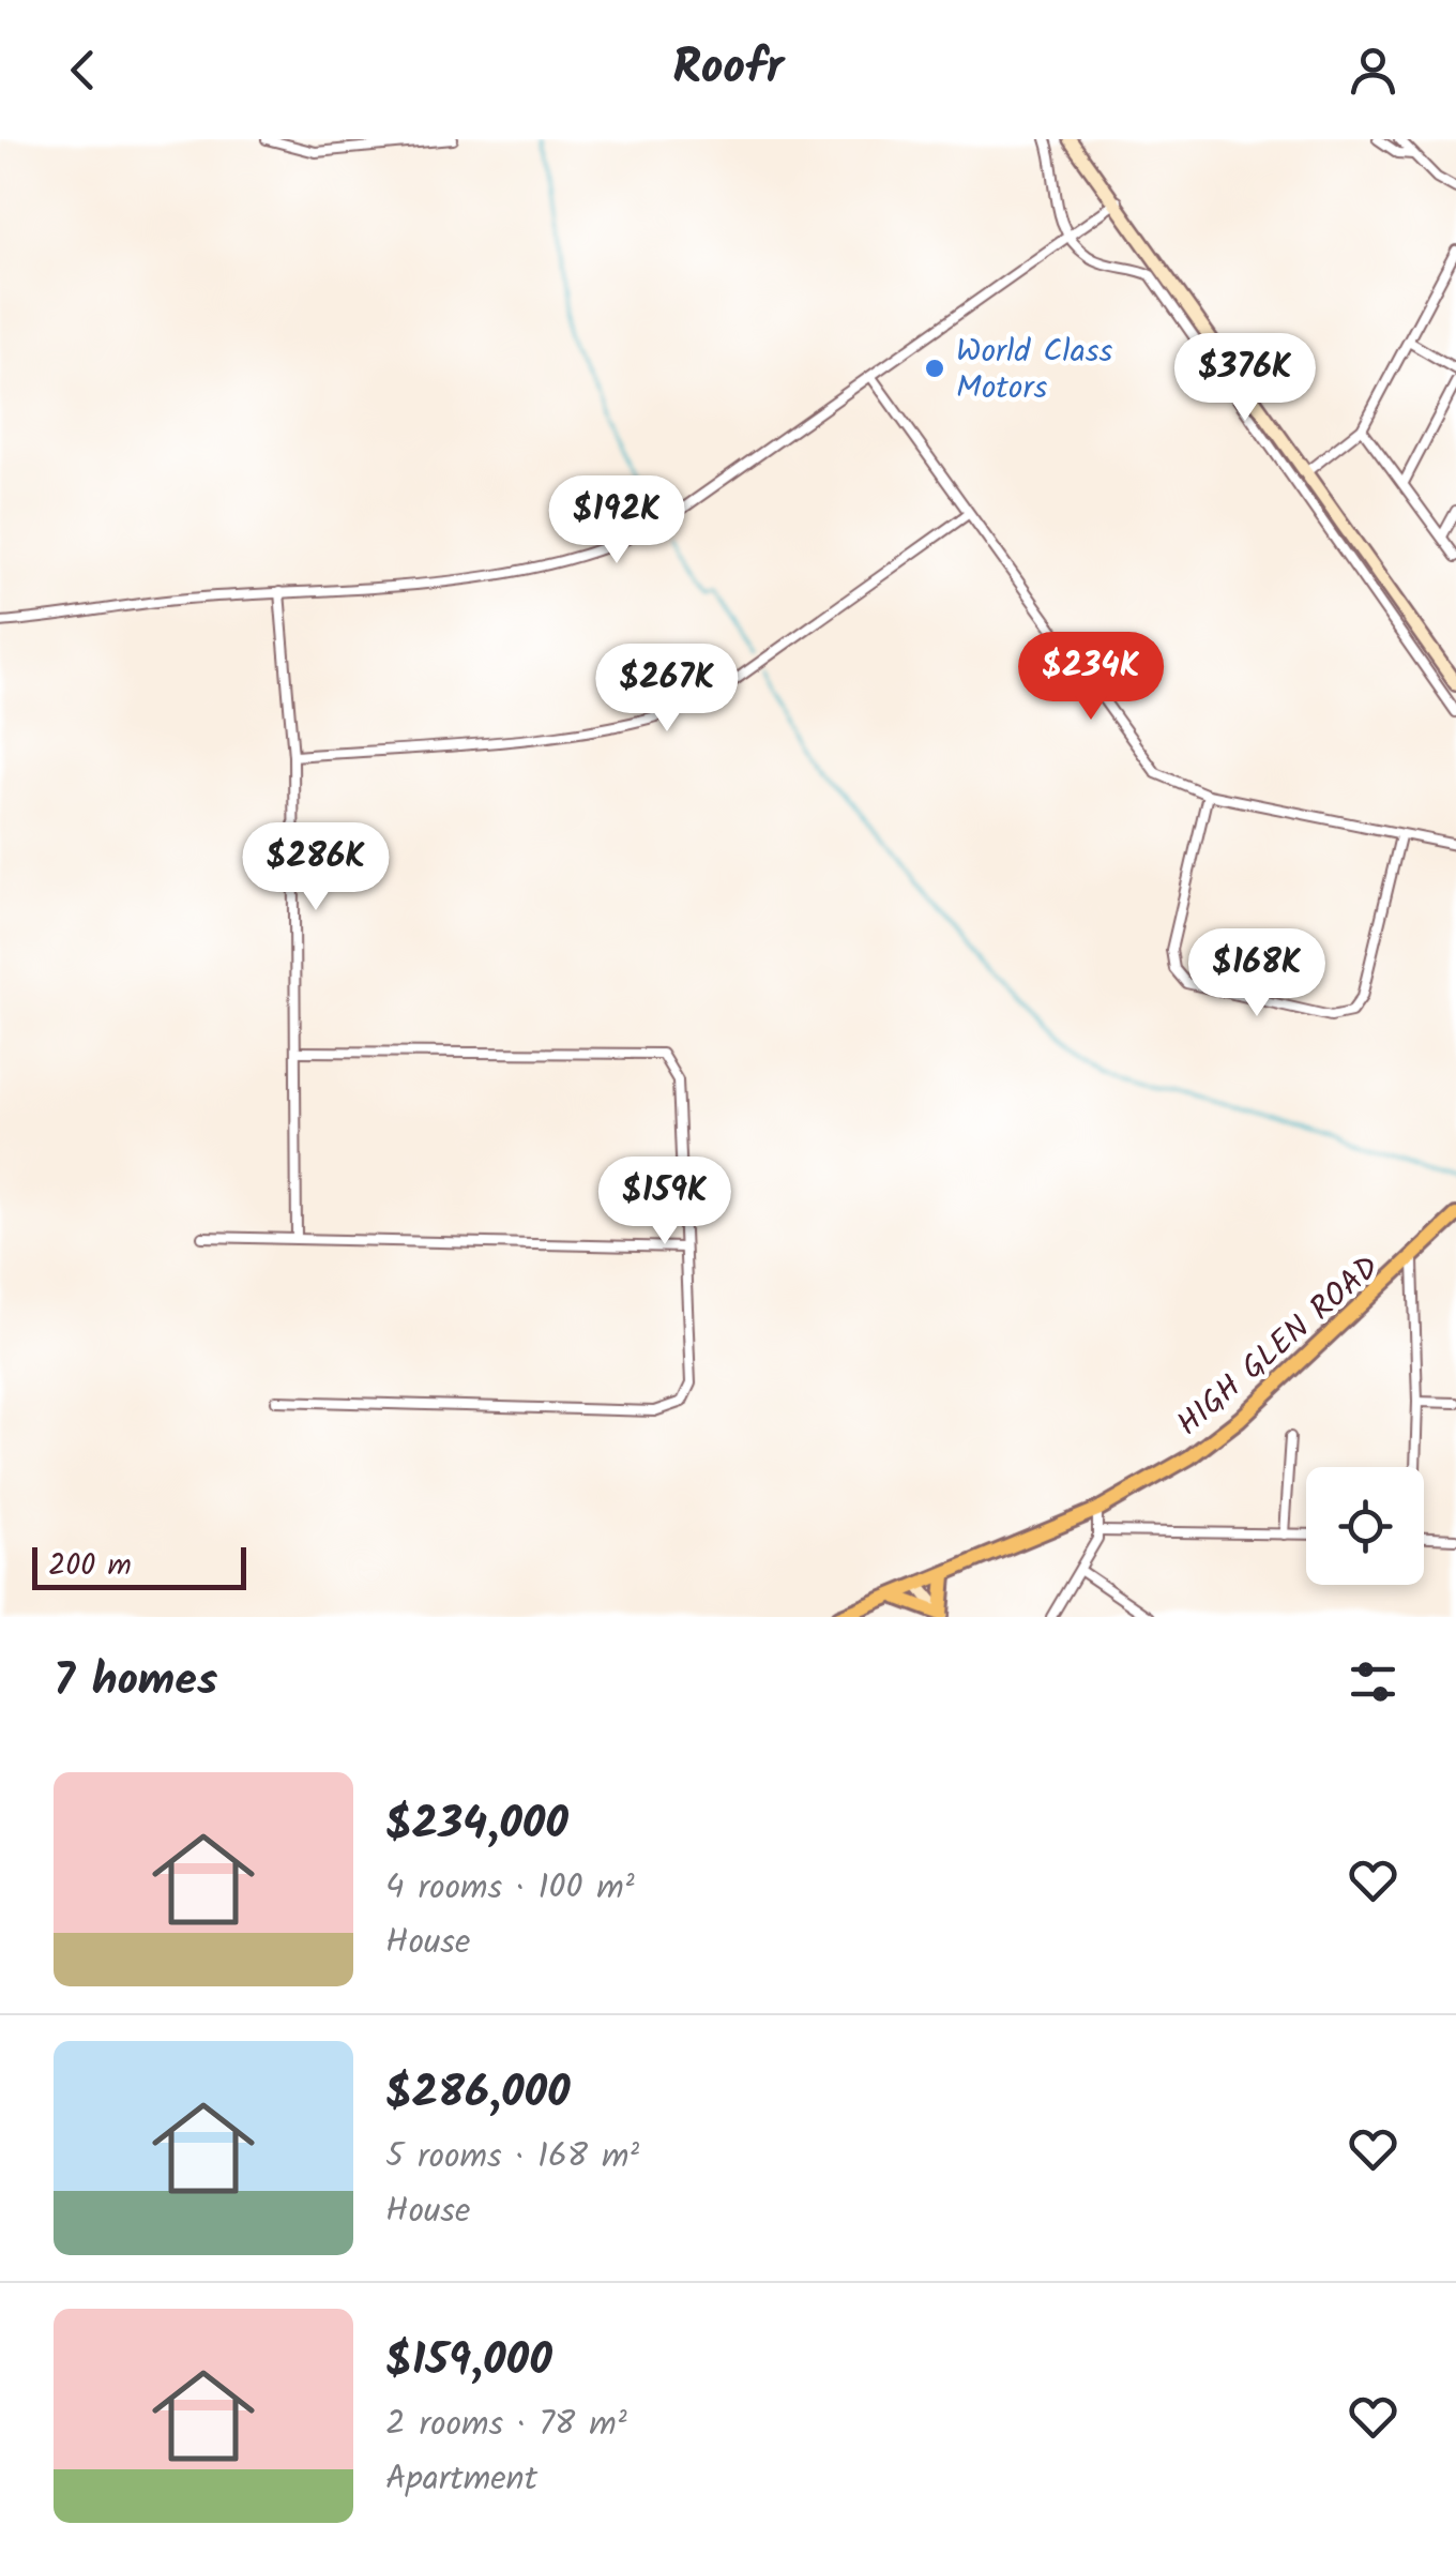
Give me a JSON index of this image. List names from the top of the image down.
{
  "streets": {
    "main road": ["HIGH GLEN ROAD"]
  },
  "places": ["World Class Motors"],
  "scale_bar": "200 m",
  "page": {
    "header": "Roofr",
    "price": [
      "$376K",
      "$192K",
      "$234K",
      "$267K",
      "$286K",
      "$168K",
      "$159K"
    ],
    "scale": "200 m",
    "heading": "7 homes",
    "list": [
      {
        "name": "$234,000",
        "note": "4 rooms · 100 m² · House"
      },
      {
        "name": "$286,000",
        "note": "5 rooms · 168 m² · House"
      },
      {
        "name": "$159,000",
        "note": "2 rooms · 78 m² · Apartment"
      }
    ]
  }
}
